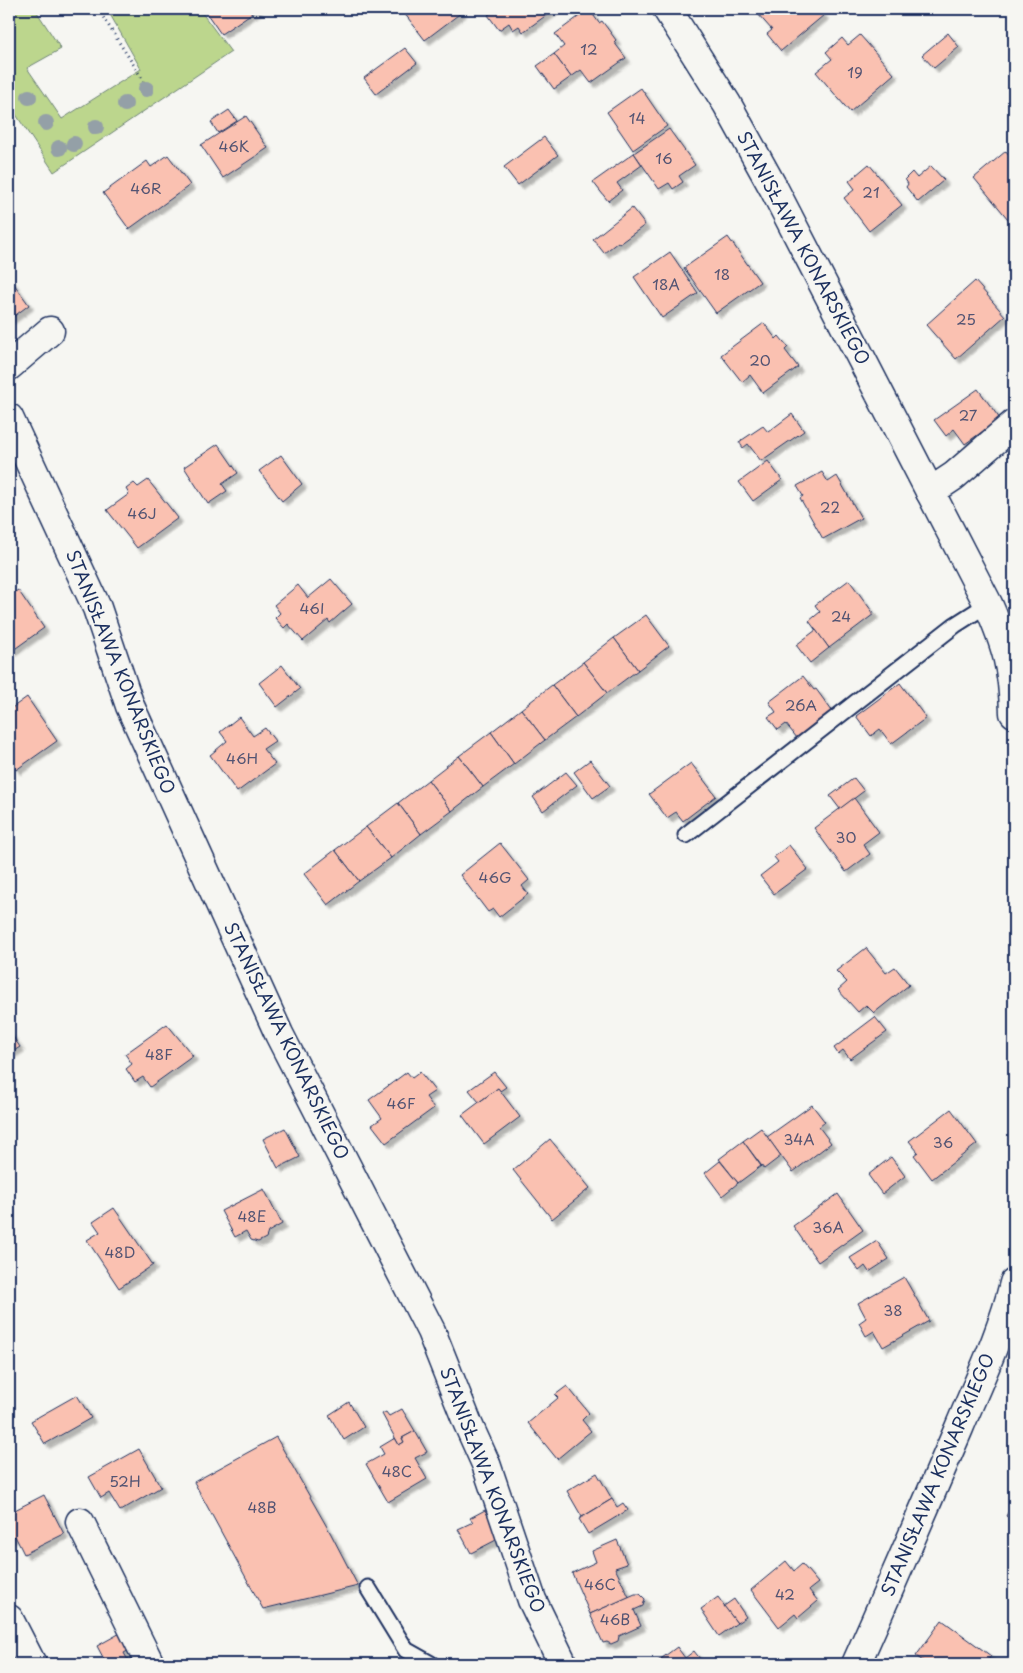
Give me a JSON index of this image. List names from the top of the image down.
{
  "streets": {
    "street": ["STANISŁAWA KONARSKIEGO"]
  },
  "house_numbers": [
    "12",
    "19",
    "14",
    "46K",
    "16",
    "46R",
    "21",
    "18",
    "18A",
    "25",
    "20",
    "27",
    "22",
    "46J",
    "46I",
    "24",
    "26A",
    "46H",
    "30",
    "46G",
    "48F",
    "46F",
    "34A",
    "36",
    "48E",
    "36A",
    "48D",
    "38",
    "48C",
    "52H",
    "48B",
    "46C",
    "42",
    "46B"
  ]
}
